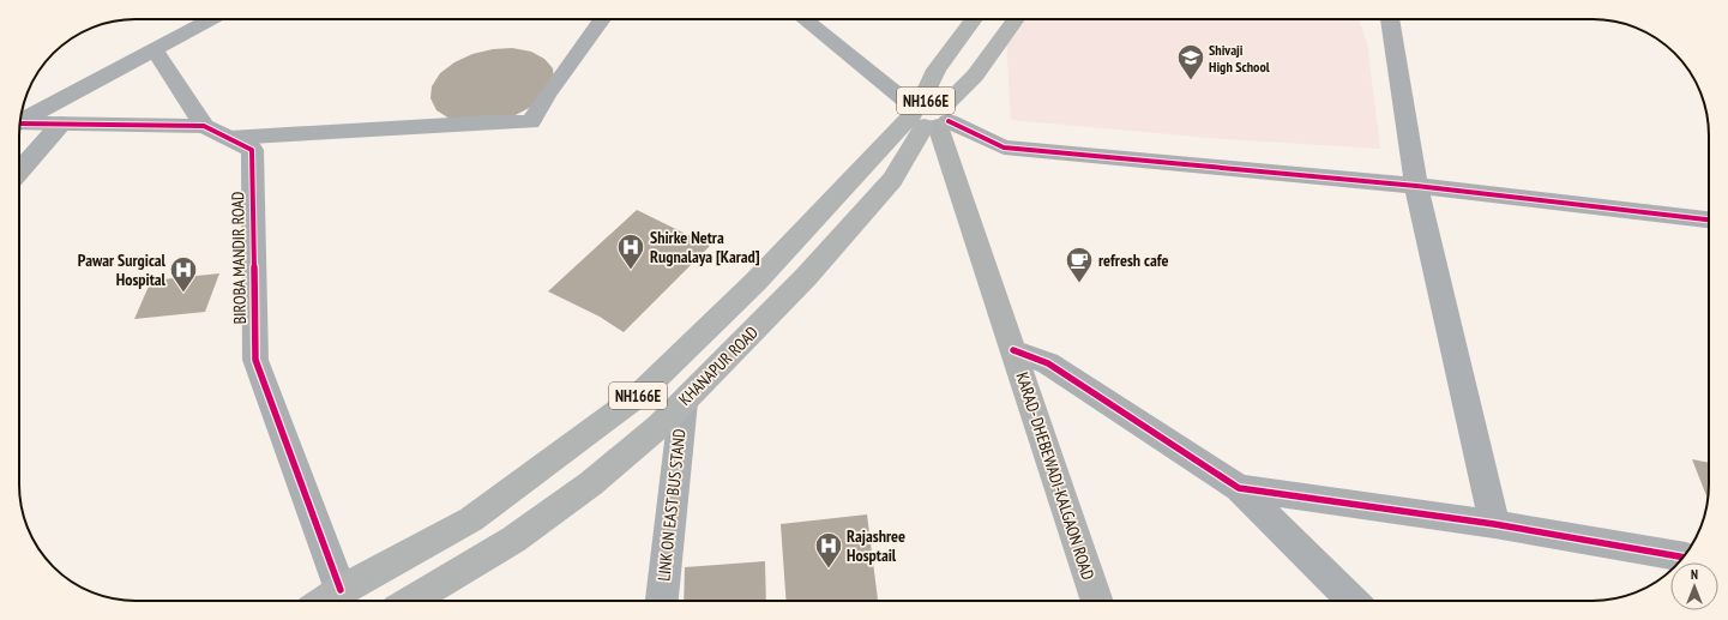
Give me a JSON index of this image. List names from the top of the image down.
{
  "streets": {
    "highway": ["NH166E", "KHANAPUR ROAD"],
    "main road": ["KARAD- DHEBEWADI-KALGAON ROAD"],
    "street": ["BIROBA MANDIR ROAD", "LINK ON EAST BUS STAND"]
  },
  "crossings": [
    ["NH166E", "BIROBA MANDIR ROAD"],
    ["NH166E", "KHANAPUR ROAD"],
    ["NH166E", "KARAD- DHEBEWADI-KALGAON ROAD"],
    ["KHANAPUR ROAD", "KARAD- DHEBEWADI-KALGAON ROAD"],
    ["KHANAPUR ROAD", "LINK ON EAST BUS STAND"]
  ],
  "places": {
    "school or university": ["Shivaji High School"],
    "hospital": ["Shirke Netra Rugnalaya [Karad]", "Pawar Surgical Hospital", "Rajashree Hosptail"],
    "cafe": ["refresh cafe"]
  },
  "north": "top"
}
